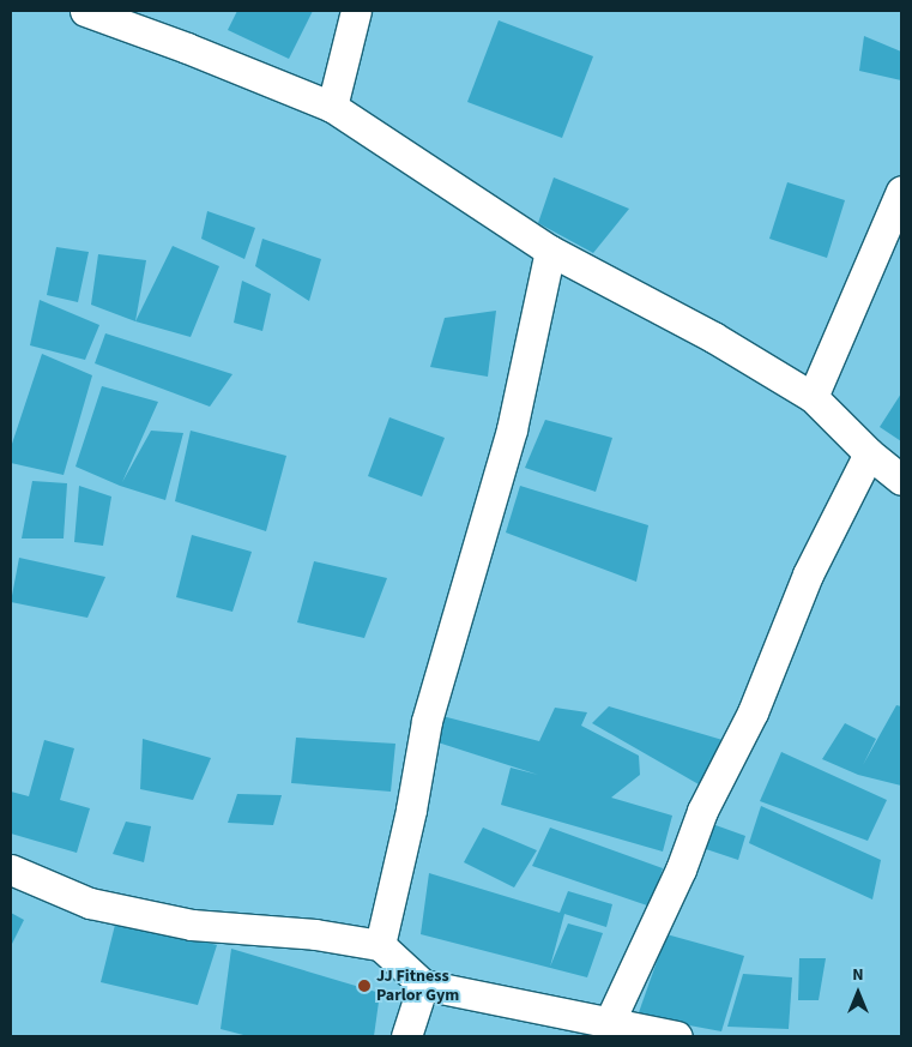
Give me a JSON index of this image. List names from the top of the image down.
{
  "places": ["JJ Fitness Parlor Gym"],
  "north": "top"
}
